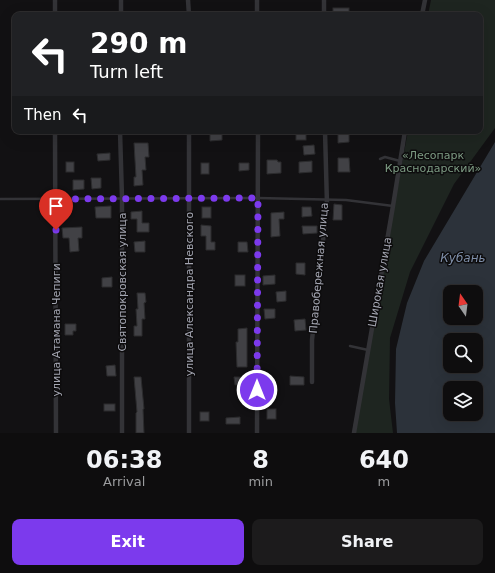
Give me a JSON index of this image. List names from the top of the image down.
{
  "streets": {
    "street": [
      "Правобережная улица",
      "Святопокровская улица",
      "Широкая улица",
      "улица Александра Невского",
      "улица Атамана Чепиги"
    ]
  },
  "water": ["Кубань"],
  "parks": ["«Лесопарк Краснодарский»"],
  "north": "top",
  "page": {
    "turn": ["290 m", "Turn left"],
    "then": "Then",
    "eta": [
      "06:38",
      "Arrival",
      "8",
      "min",
      "640",
      "m"
    ],
    "buttons": ["Exit", "Share"]
  }
}
